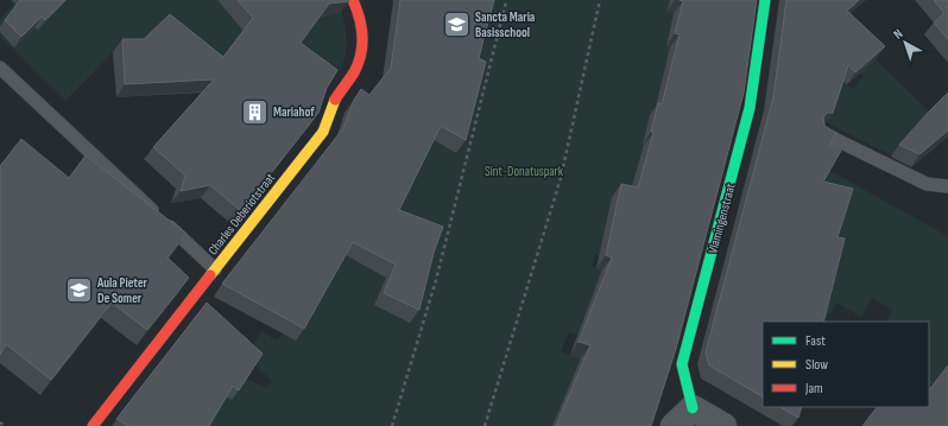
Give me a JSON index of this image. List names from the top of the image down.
{
  "streets": {
    "street": ["Charles Deberiotstraat", "Vlamingenstraat"]
  },
  "parks": ["Sint-Donatuspark"],
  "places": {
    "school or university": ["Sancta Maria Basisschool", "Aula Pieter De Somer"],
    "building": ["Mariahof"]
  },
  "legend": ["Fast", "Slow", "Jam"],
  "north": "top left"
}
